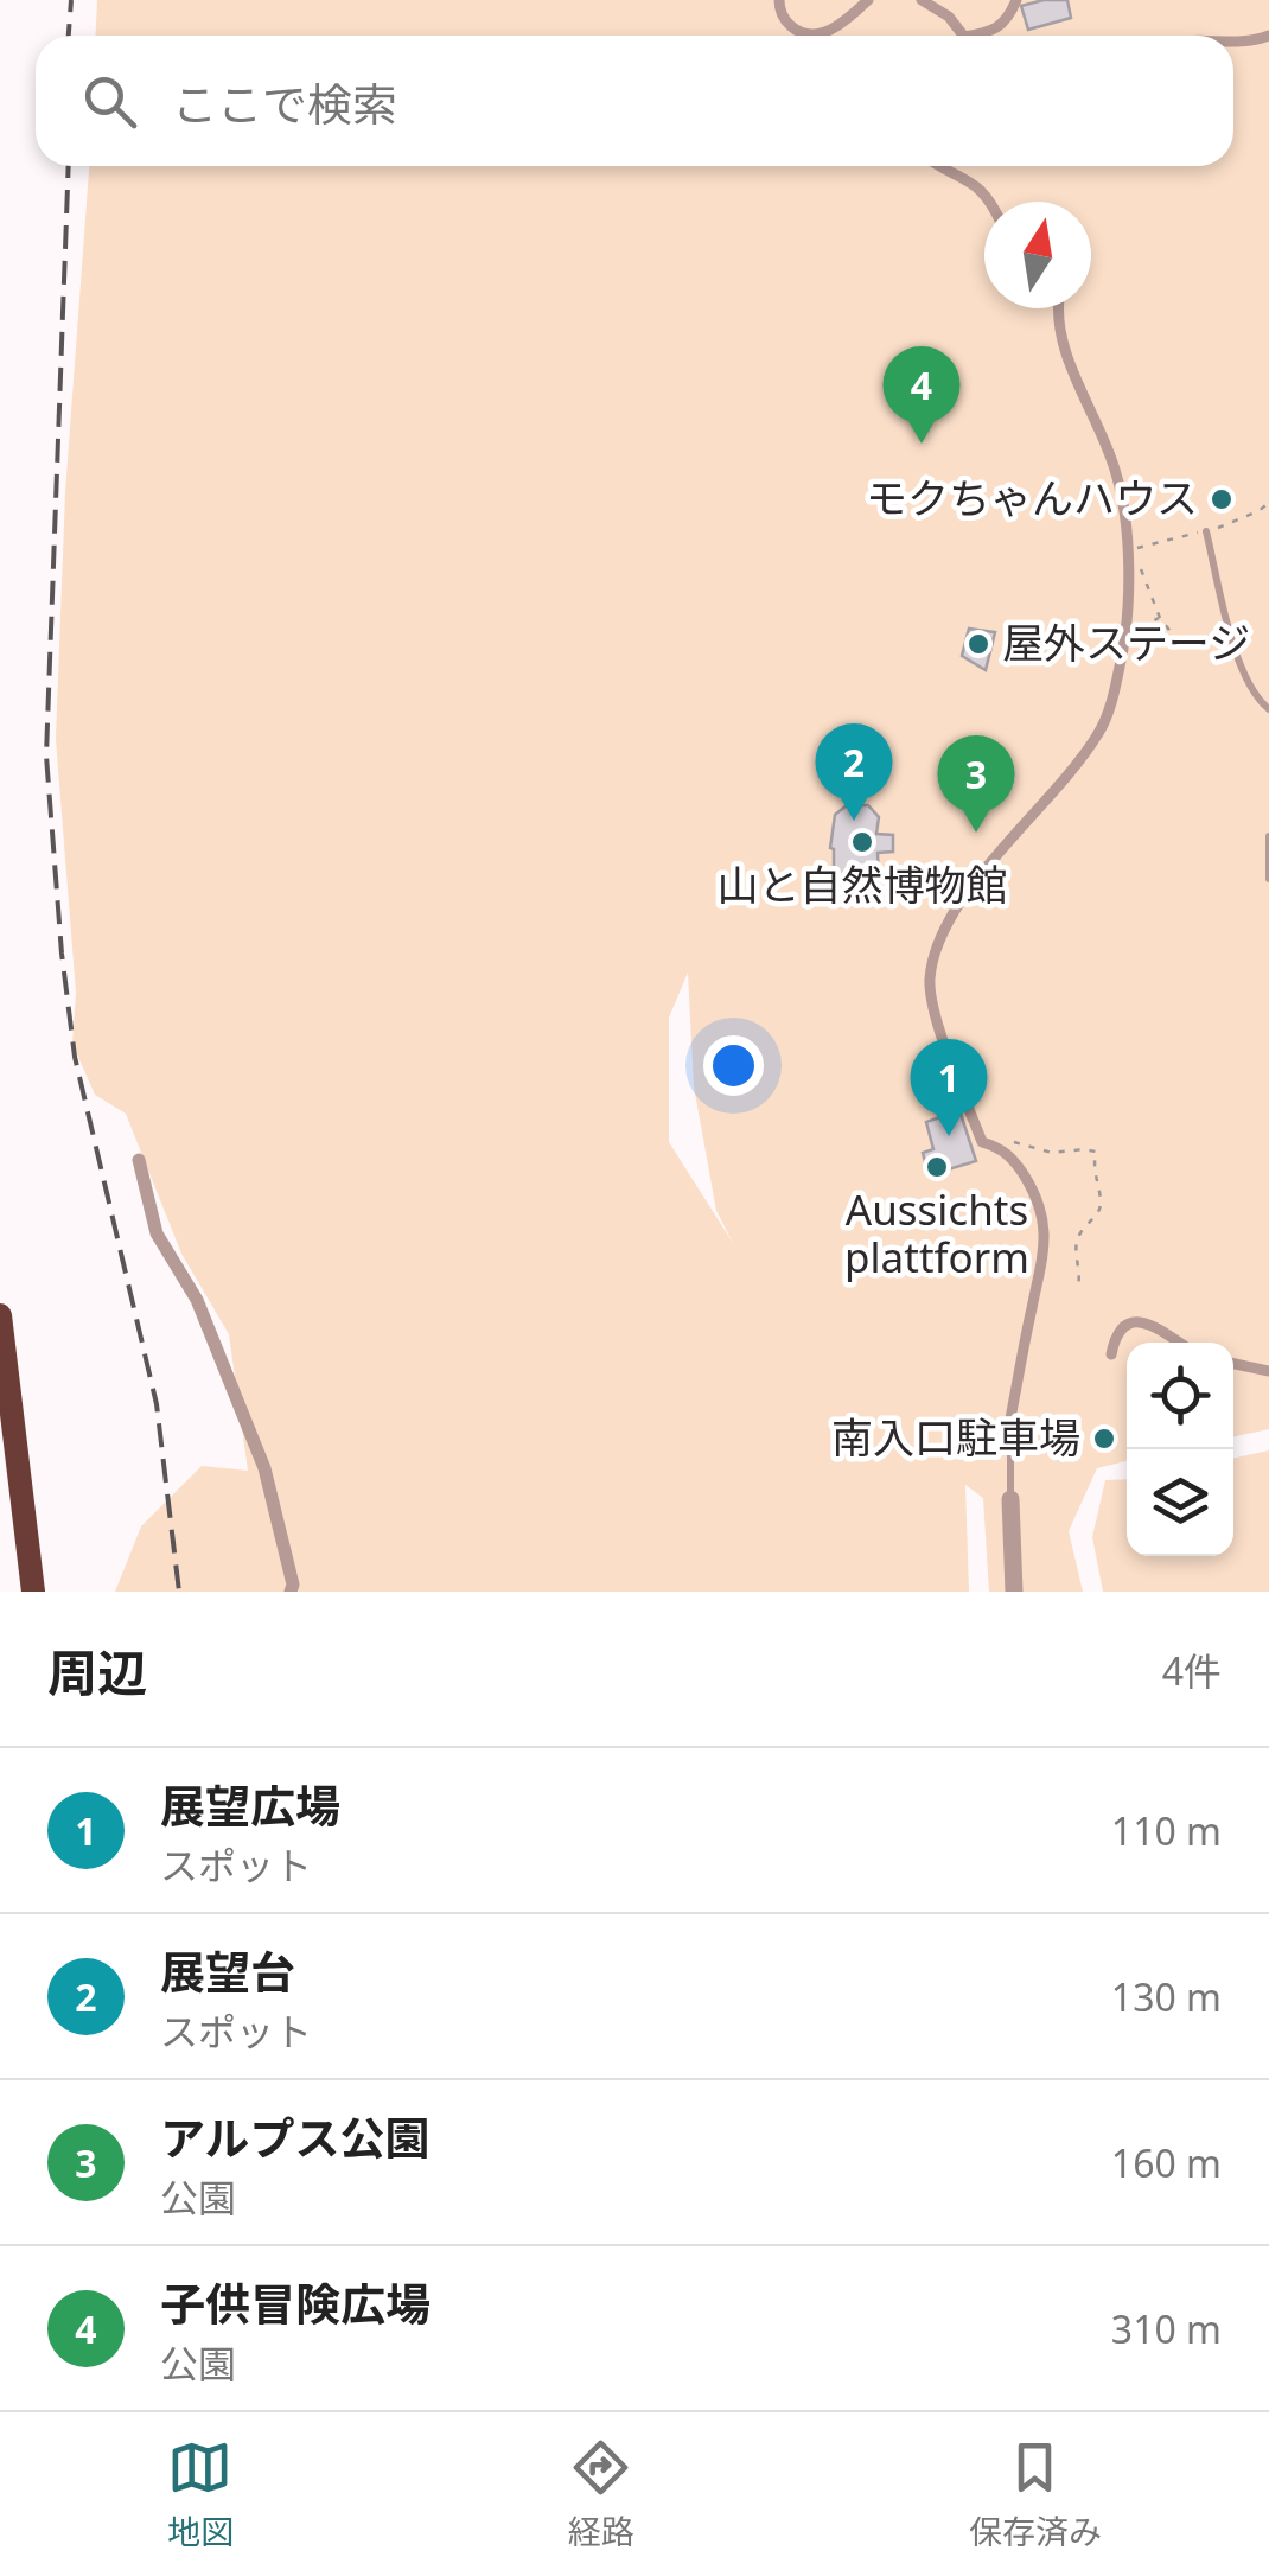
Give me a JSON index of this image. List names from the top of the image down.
{
  "places": [
    "モクちゃんハウス",
    "屋外ステージ",
    "山と自然博物館",
    "Aussichts plattform",
    "南入口駐車場"
  ],
  "north": "top",
  "page": {
    "search": "ここで検索",
    "pins": [
      "4",
      "2",
      "3",
      "1"
    ],
    "heading": ["周辺", "4件"],
    "list": [
      {
        "mark": "1",
        "name": "展望広場",
        "note": "スポット",
        "value": "110 m"
      },
      {
        "mark": "2",
        "name": "展望台",
        "note": "スポット",
        "value": "130 m"
      },
      {
        "mark": "3",
        "name": "アルプス公園",
        "note": "公園",
        "value": "160 m"
      },
      {
        "mark": "4",
        "name": "子供冒険広場",
        "note": "公園",
        "value": "310 m"
      }
    ],
    "nav": ["地図", "経路", "保存済み"]
  }
}
